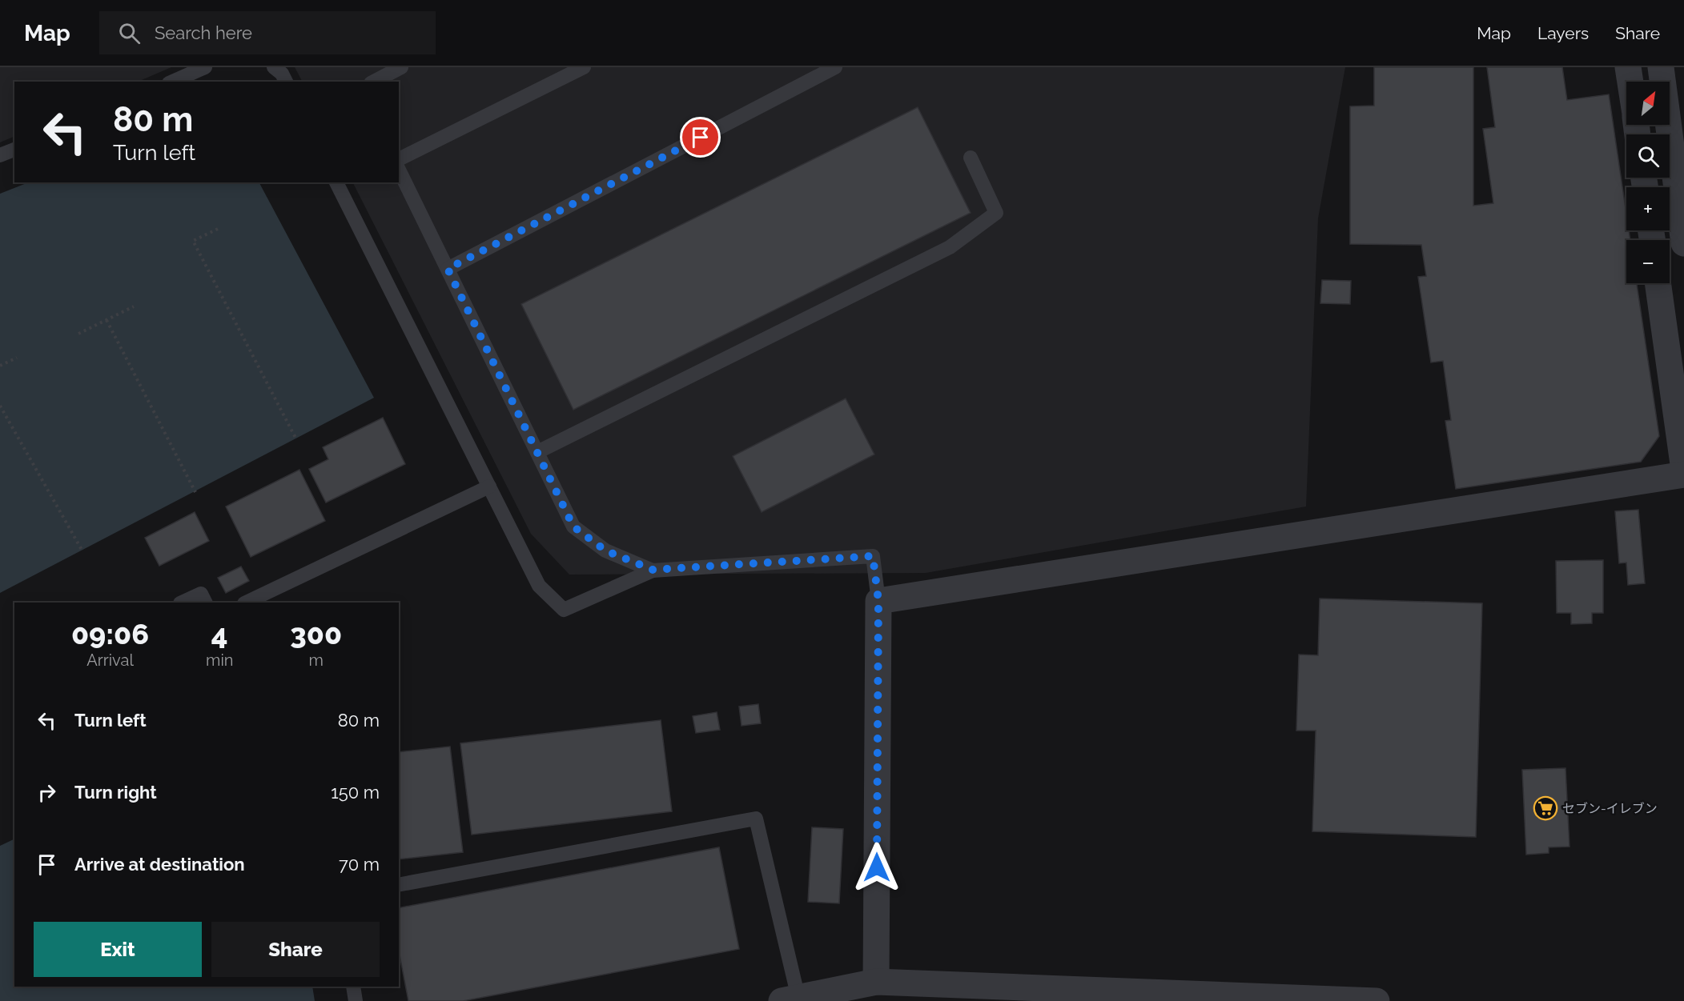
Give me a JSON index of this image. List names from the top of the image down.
{
  "places": {
    "supermarket": ["セブン-イレブン"]
  },
  "north": "top right",
  "page": {
    "header": "Map",
    "search": "Search here",
    "nav": ["Map", "Layers", "Share"],
    "map_buttons": ["+", "−"],
    "turn": ["80 m", "Turn left"],
    "eta": [
      "09:06",
      "Arrival",
      "4",
      "min",
      "300",
      "m"
    ],
    "list": [
      {
        "name": "Turn left",
        "value": "80 m"
      },
      {
        "name": "Turn right",
        "value": "150 m"
      },
      {
        "name": "Arrive at destination",
        "value": "70 m"
      }
    ],
    "buttons": ["Exit", "Share"]
  }
}
